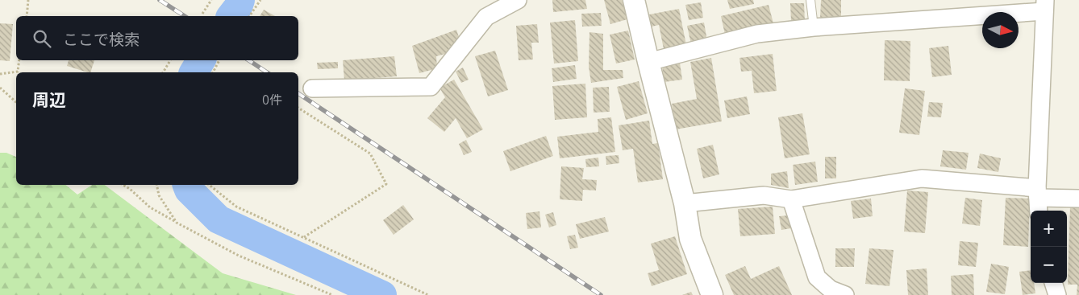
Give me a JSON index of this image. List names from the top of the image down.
{
  "north": "right",
  "page": {
    "search": "ここで検索",
    "heading": ["周辺", "0件"],
    "map_buttons": ["+", "−"]
  }
}
